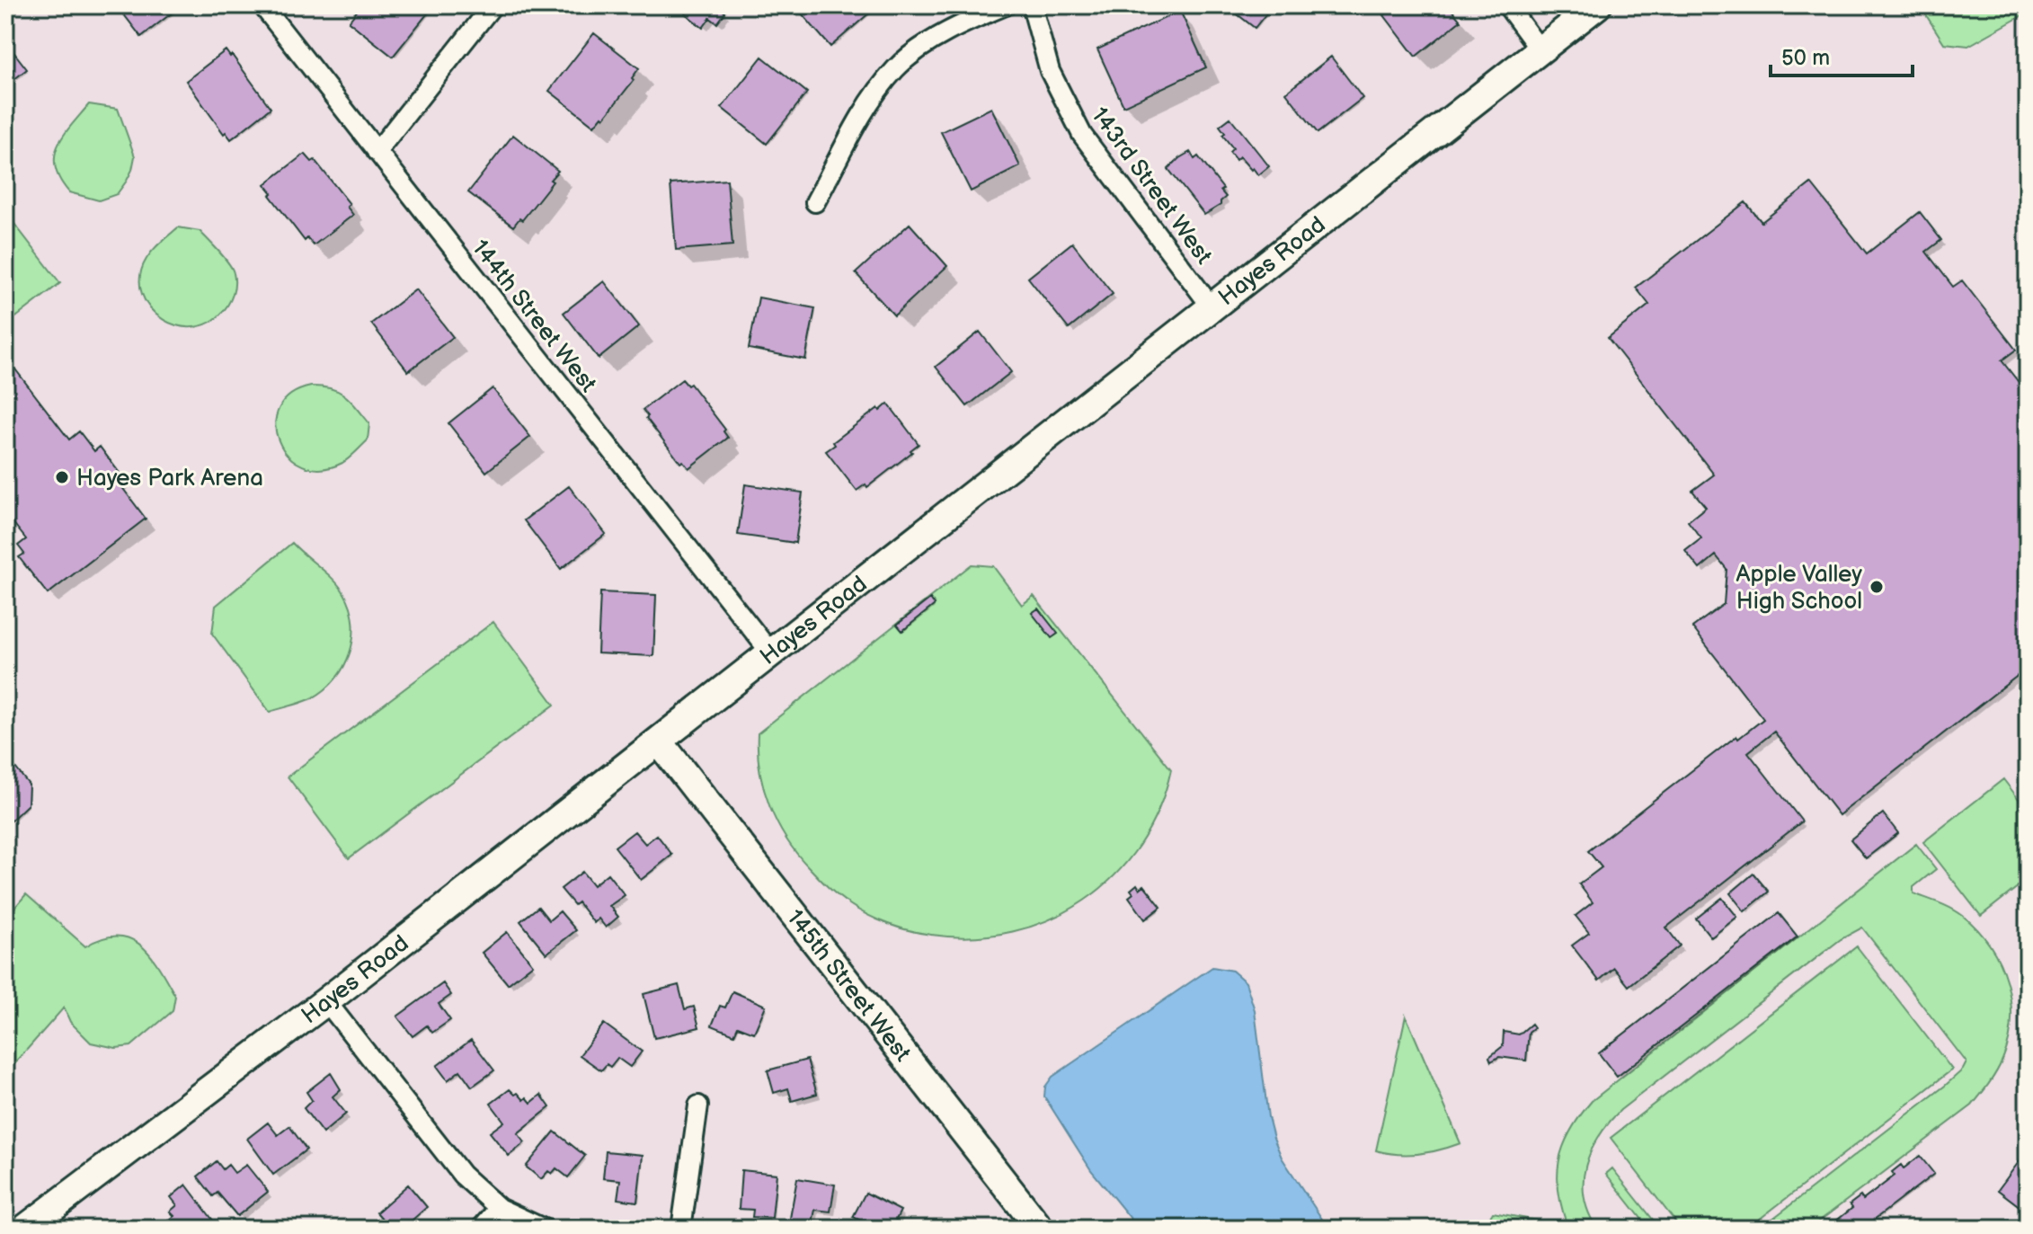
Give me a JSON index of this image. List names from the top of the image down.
{
  "streets": {
    "street": [
      "143rd Street West",
      "Hayes Road",
      "144th Street West",
      "145th Street West"
    ]
  },
  "crossings": [
    ["143rd Street West", "Hayes Road"],
    ["Hayes Road", "144th Street West"],
    ["Hayes Road", "145th Street West"]
  ],
  "places": ["Hayes Park Arena", "Apple Valley High School"],
  "scale_bar": "50 m"
}
